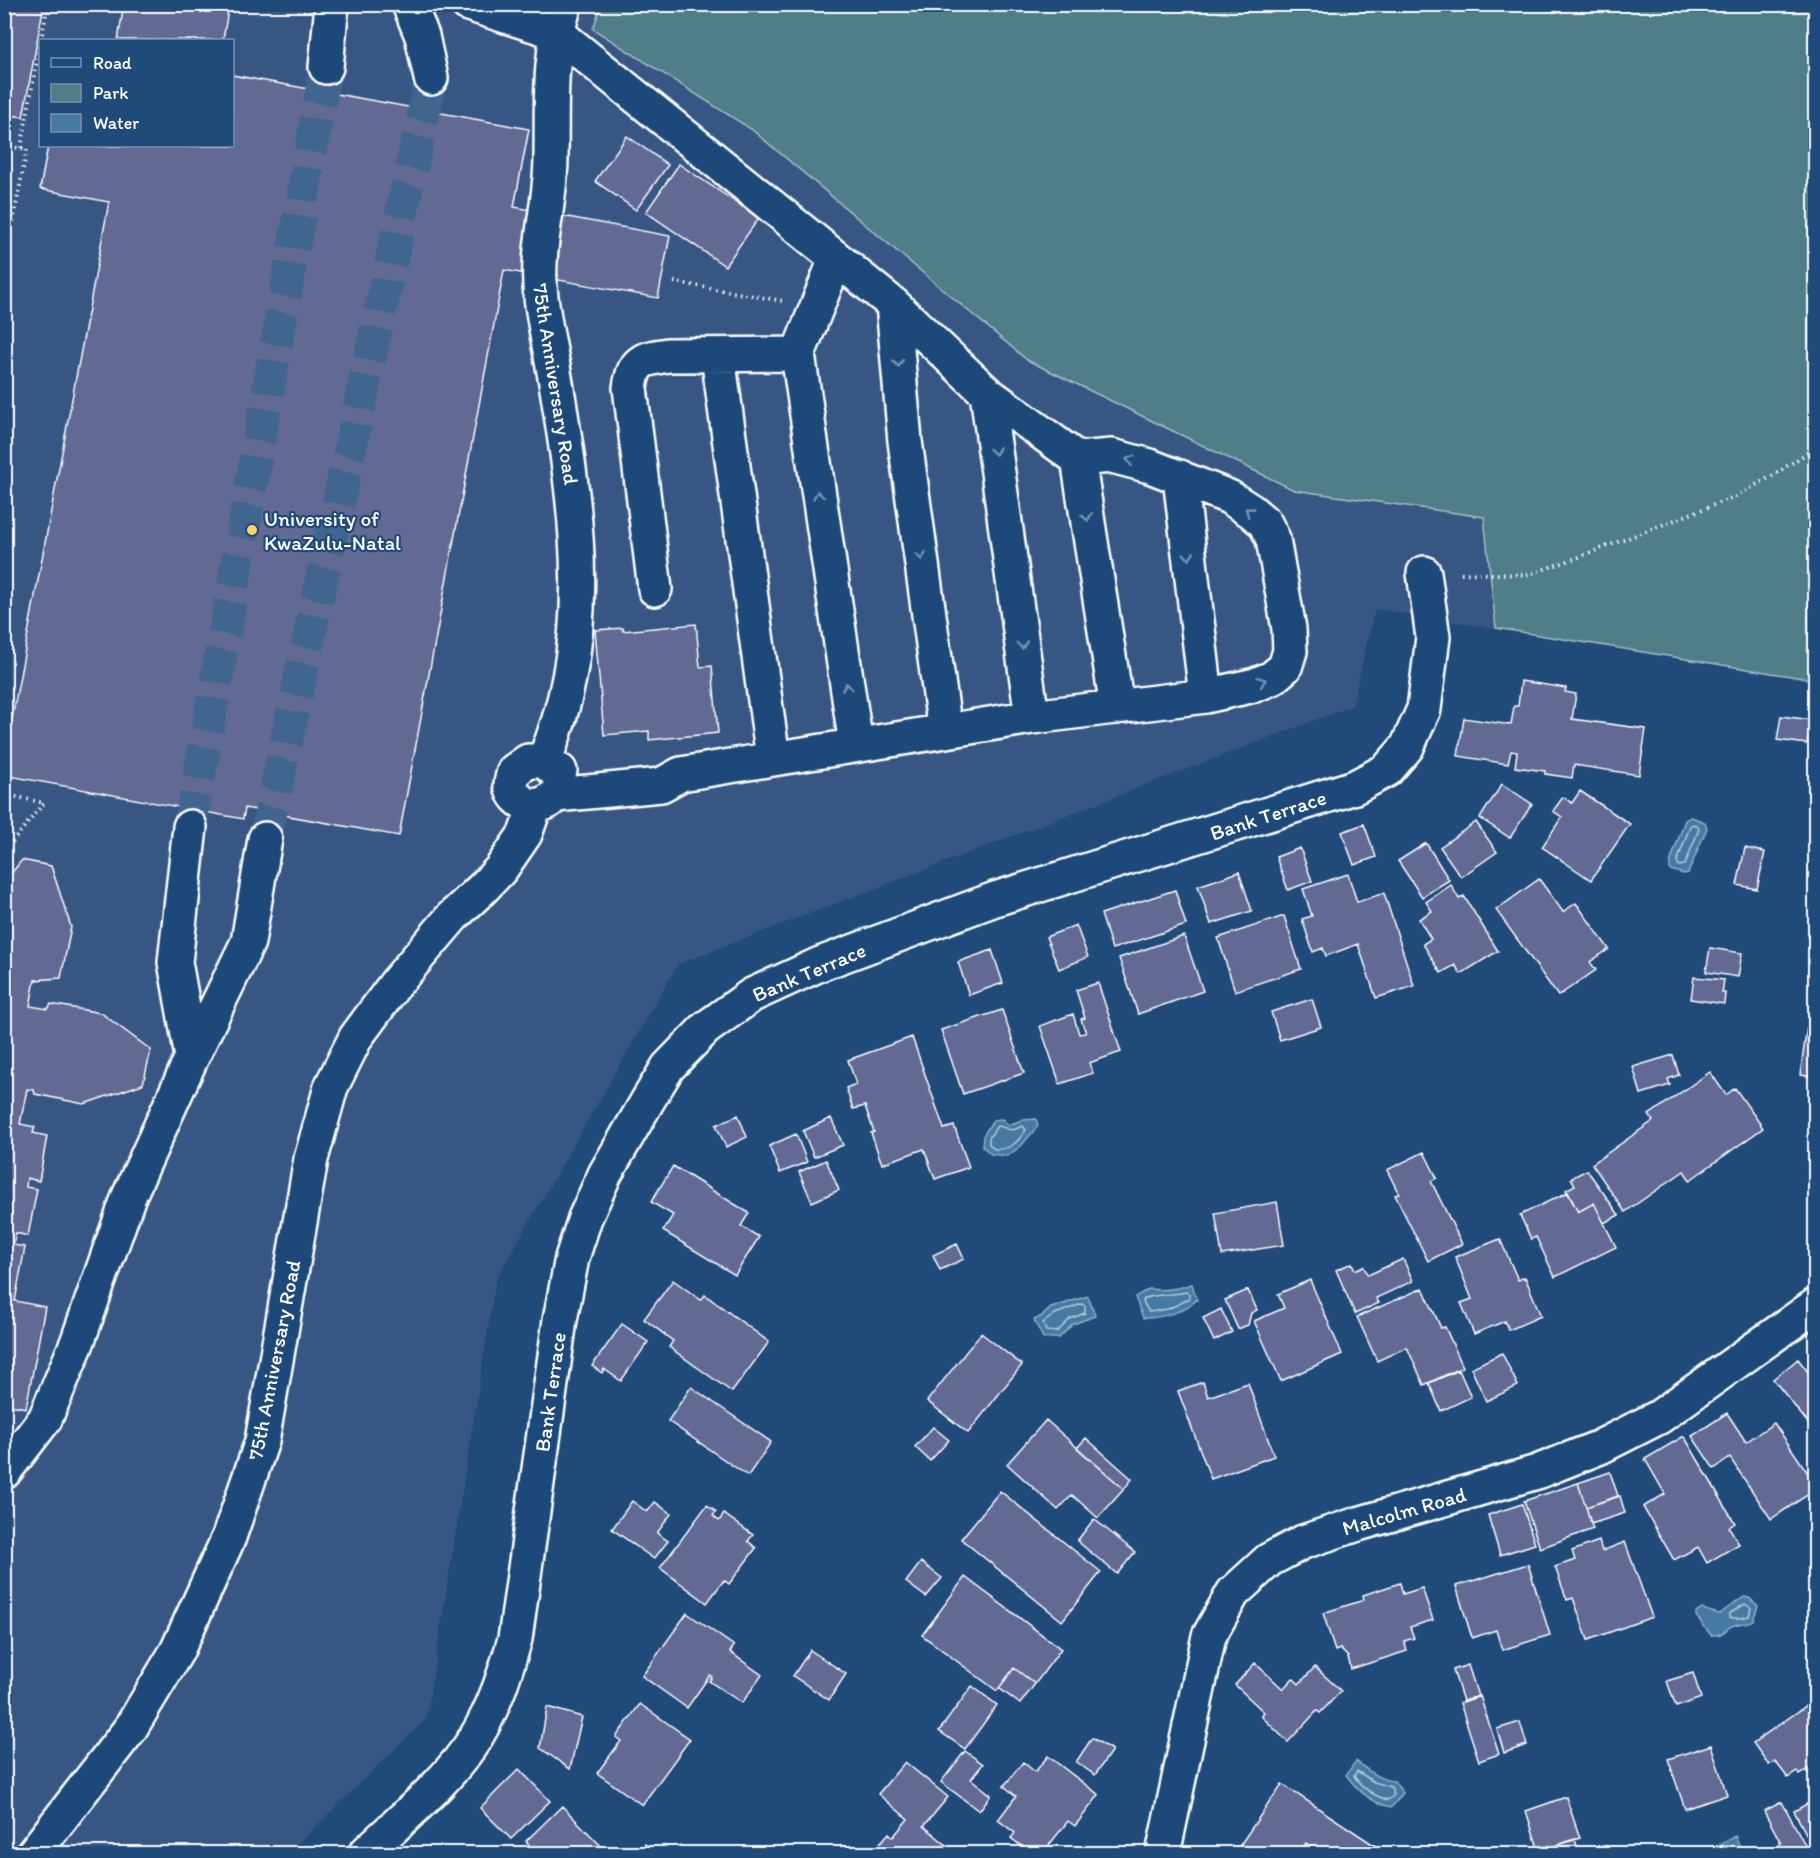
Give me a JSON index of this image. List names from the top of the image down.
{
  "streets": {
    "street": ["75th Anniversary Road", "Bank Terrace", "Malcolm Road"]
  },
  "places": ["University of KwaZulu-Natal"],
  "legend": ["Road", "Park", "Water"]
}
